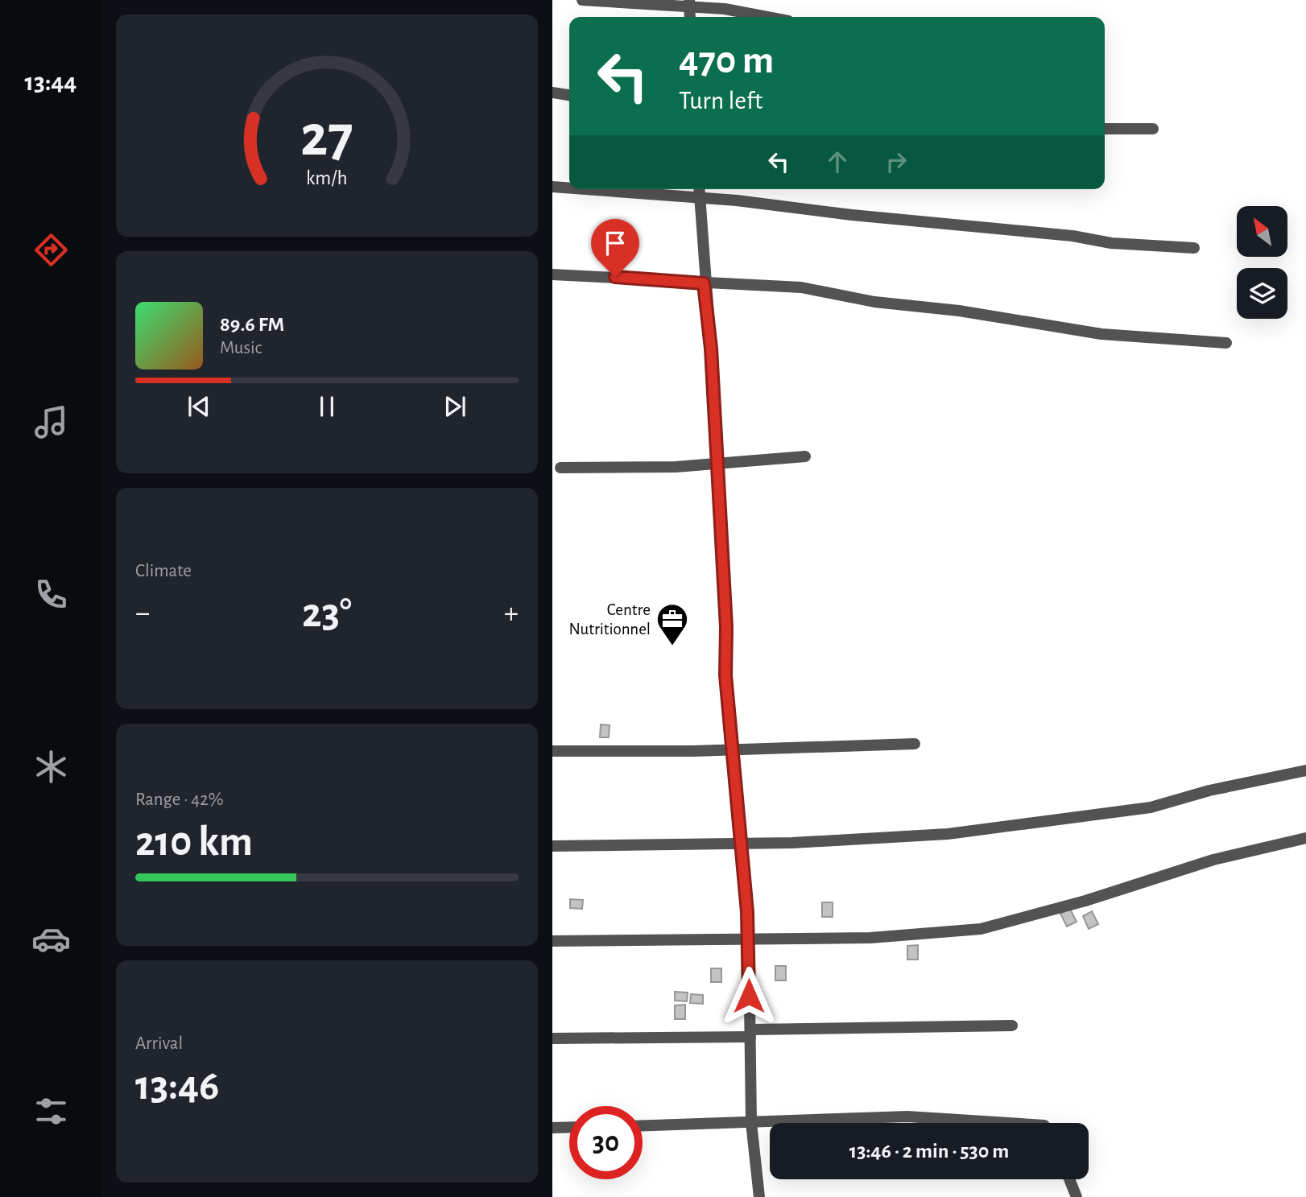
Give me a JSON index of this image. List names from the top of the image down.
{
  "places": {
    "office": ["Centre Nutritionnel"]
  },
  "north": "top left",
  "page": {
    "tabs": "13:44",
    "turn": ["470 m", "Turn left"],
    "song": ["89.6 FM", "Music"],
    "tile": [
      "Climate",
      ["Range · 42%", "210 km"],
      ["Arrival", "13:46"]
    ],
    "heat": ["−", "23°", "+"],
    "limit": "30",
    "trip": "13:46 · 2 min · 530 m",
    "gauge": ["27", "km/h"]
  }
}
